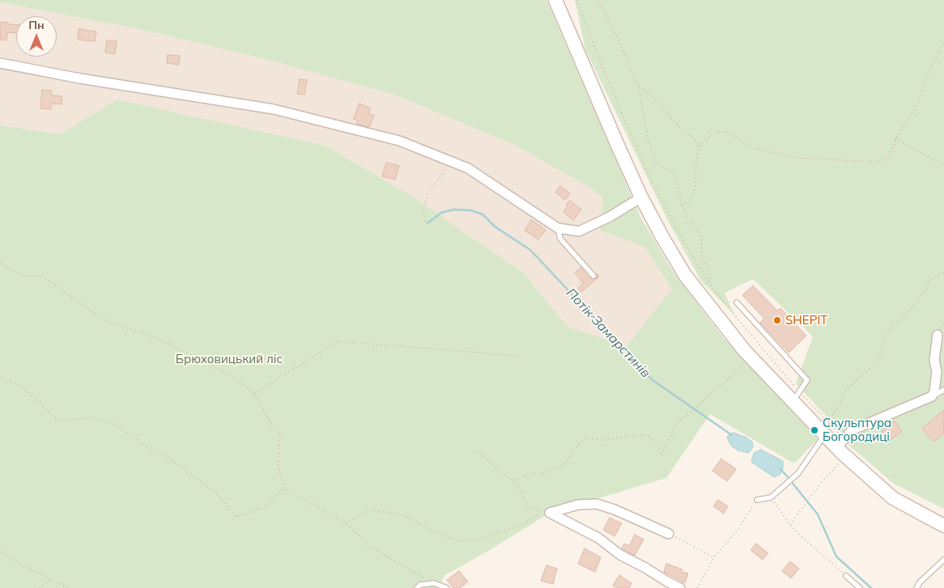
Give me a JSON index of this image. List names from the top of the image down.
{
  "water": ["Потік Замарстинів"],
  "parks": ["Брюховицький ліс"],
  "places": ["SHEPIT", "Скульптура Богородиці"],
  "north": "top"
}
